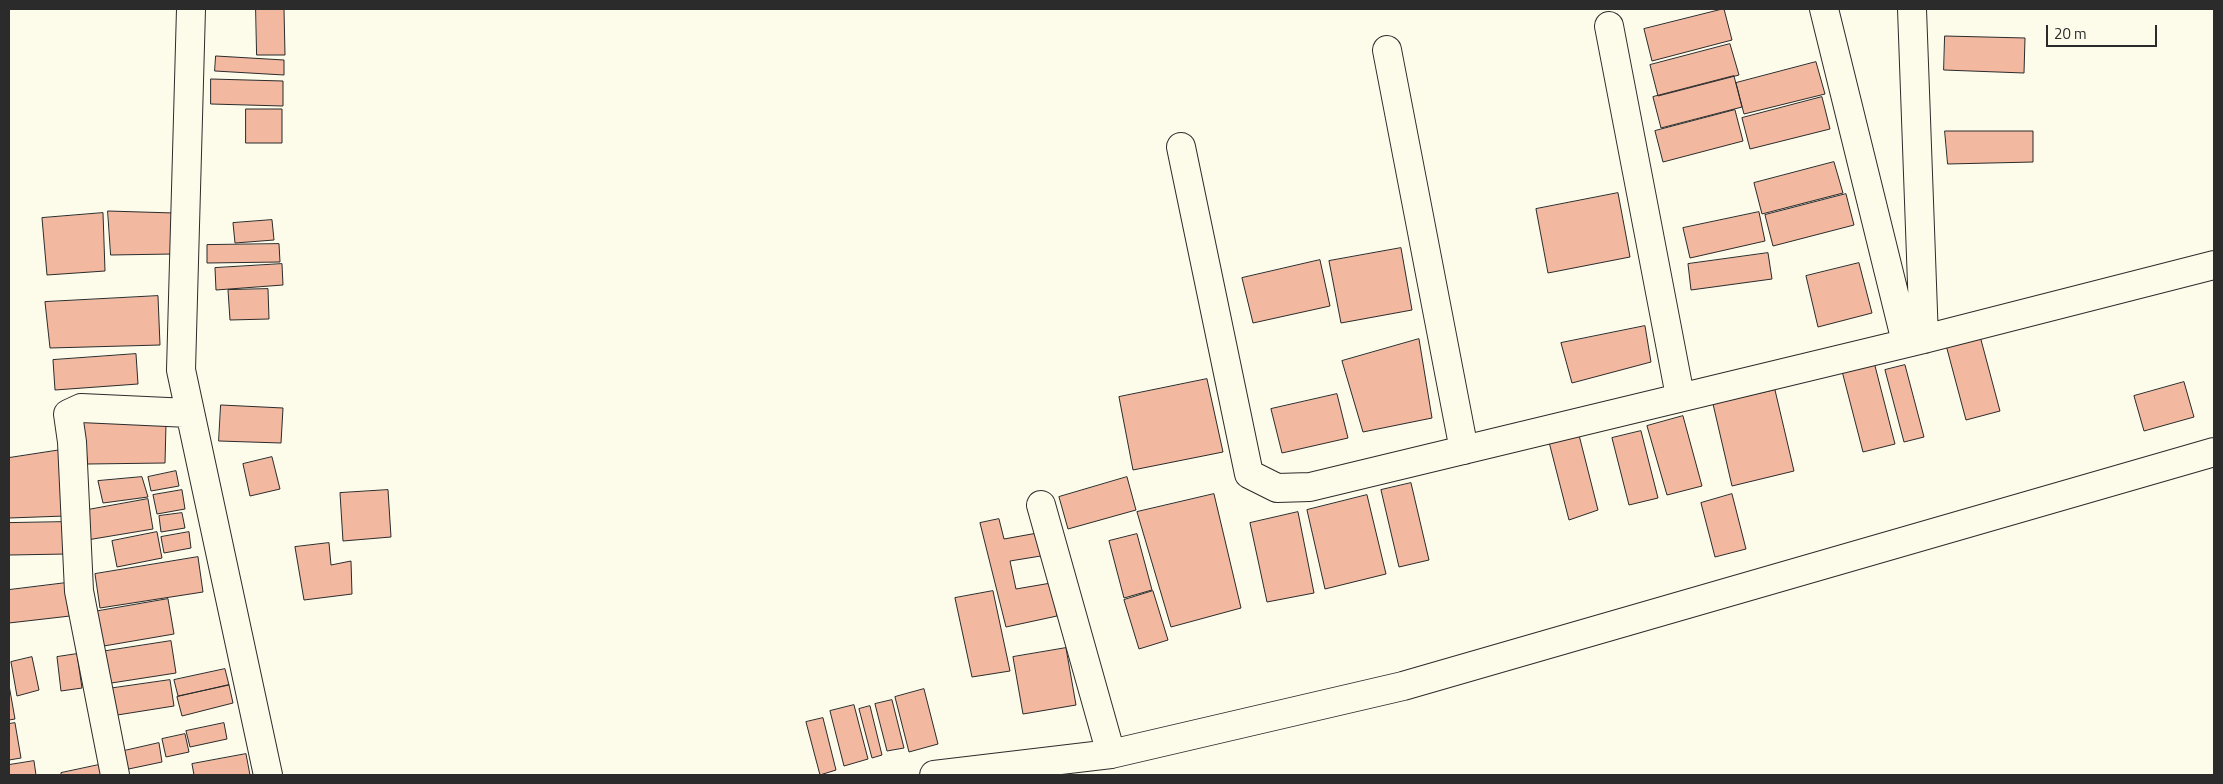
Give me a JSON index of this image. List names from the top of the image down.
{
  "scale_bar": "20 m"
}
